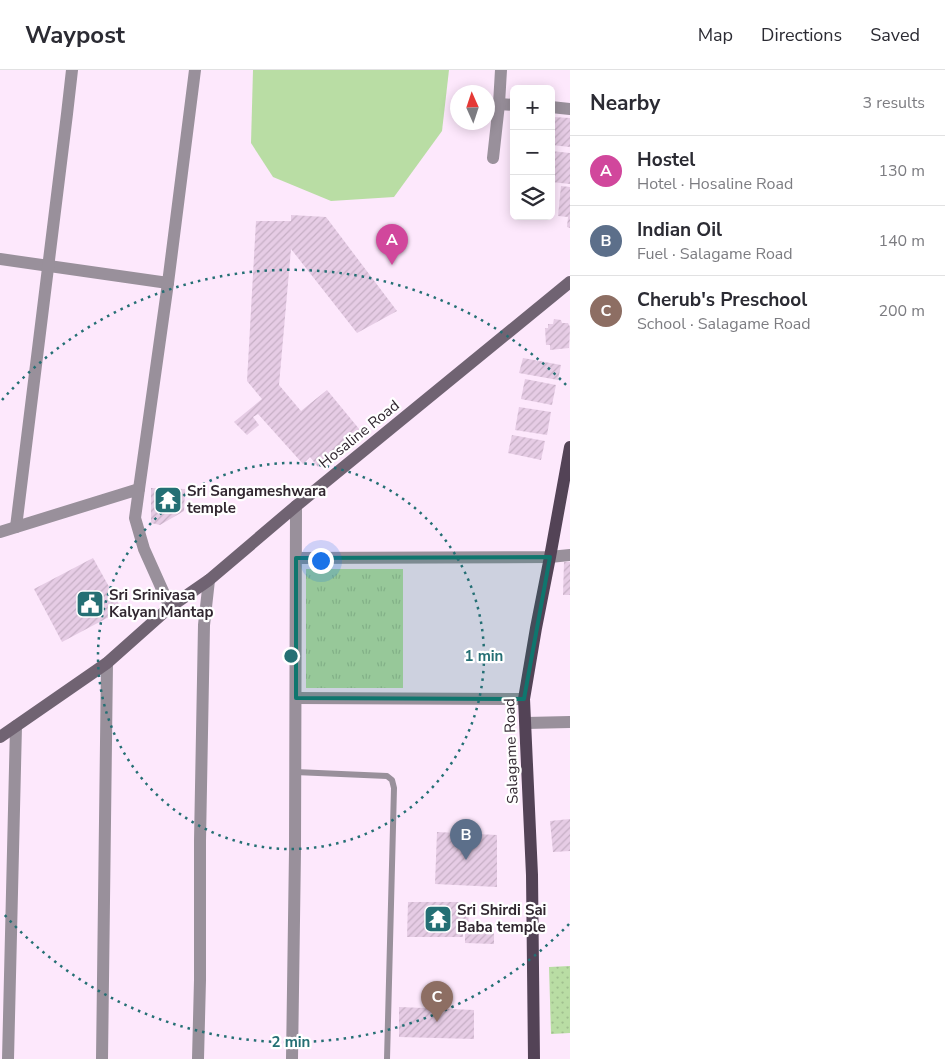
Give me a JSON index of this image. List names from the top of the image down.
{
  "streets": {
    "main road": ["Salagame Road"],
    "street": ["Hosaline Road"]
  },
  "places": {
    "temple": ["Sri Sangameshwara temple", "Sri Shirdi Sai Baba temple"],
    "public building": ["Sri Srinivasa Kalyan Mantap"]
  },
  "north": "top",
  "page": {
    "header": "Waypost",
    "nav": ["Map", "Directions", "Saved"],
    "heading": ["Nearby", "3 results"],
    "map_buttons": ["+", "−"],
    "list": [
      {
        "mark": "A",
        "name": "Hostel",
        "note": "Hotel · Hosaline Road",
        "value": "130 m"
      },
      {
        "mark": "B",
        "name": "Indian Oil",
        "note": "Fuel · Salagame Road",
        "value": "140 m"
      },
      {
        "mark": "C",
        "name": "Cherub's Preschool",
        "note": "School · Salagame Road",
        "value": "200 m"
      }
    ],
    "pins": ["A", "B", "C"]
  },
  "rings": ["1 min", "2 min"]
}
